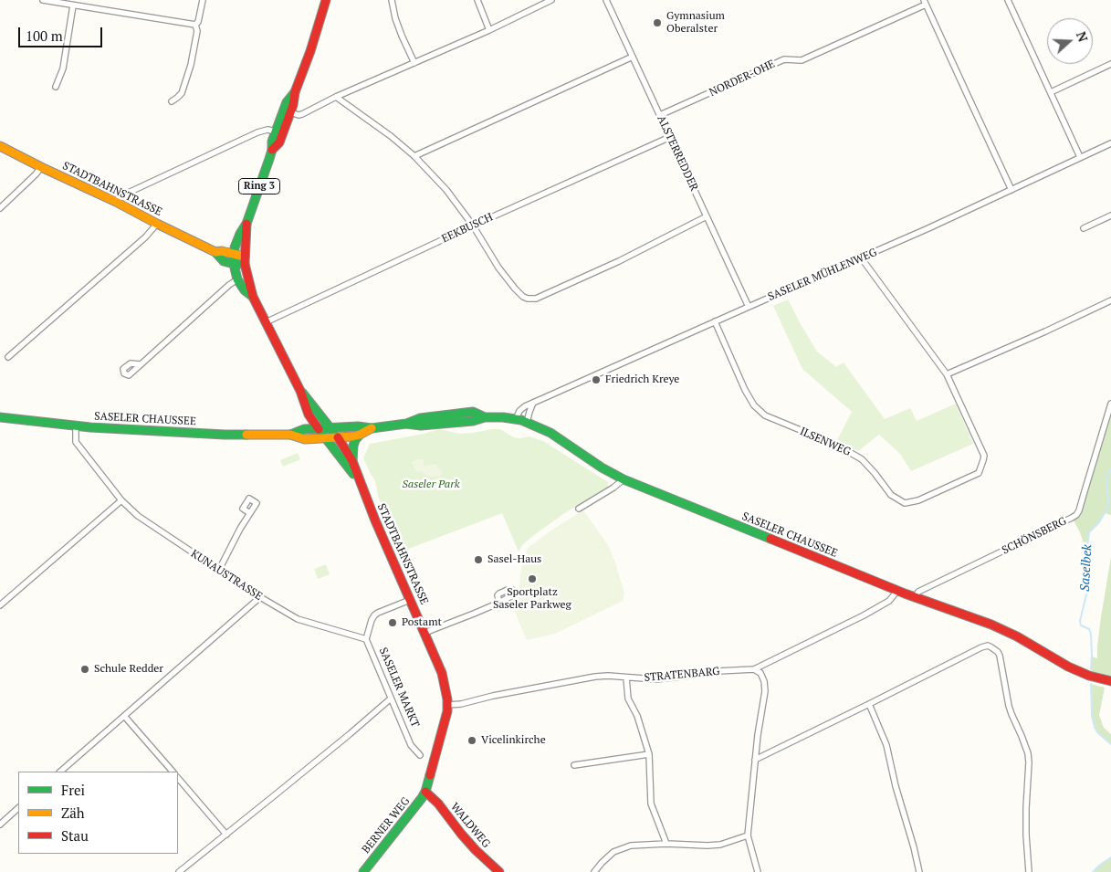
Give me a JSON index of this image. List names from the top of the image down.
{
  "streets": {
    "main road": [
      "Ring 3",
      "STADTBAHNSTRASSE",
      "SASELER CHAUSSEE",
      "BERNER WEG",
      "WALDWEG"
    ],
    "street": [
      "NORDER-OHE",
      "ALSTERREDDER",
      "EEKBUSCH",
      "SASELER MÜHLENWEG",
      "ILSENWEG",
      "SCHÖNSBERG",
      "KUNAUSTRASSE",
      "STRATENBARG",
      "SASELER MARKT"
    ]
  },
  "crossings": [
    ["NORDER-OHE", "ALSTERREDDER"],
    ["ALSTERREDDER", "EEKBUSCH"],
    ["ALSTERREDDER", "SASELER MÜHLENWEG"],
    ["Ring 3", "STADTBAHNSTRASSE"],
    ["STADTBAHNSTRASSE", "EEKBUSCH"],
    ["STADTBAHNSTRASSE", "SASELER CHAUSSEE"],
    ["SASELER MÜHLENWEG", "SASELER CHAUSSEE"],
    ["SASELER MÜHLENWEG", "ILSENWEG"],
    ["SASELER CHAUSSEE", "SCHÖNSBERG"],
    ["SASELER CHAUSSEE", "KUNAUSTRASSE"],
    ["SASELER CHAUSSEE", "STRATENBARG"],
    ["KUNAUSTRASSE", "SASELER MARKT"],
    ["BERNER WEG", "WALDWEG"]
  ],
  "water": ["Saselbek"],
  "parks": ["Saseler Park"],
  "places": [
    "Gymnasium Oberalster",
    "Friedrich Kreye",
    "Sasel-Haus",
    "Sportplatz Saseler Parkweg",
    "Postamt",
    "Schule Redder",
    "Vicelinkirche"
  ],
  "legend": ["Frei", "Zäh", "Stau"],
  "scale_bar": "100 m",
  "north": "right"
}
